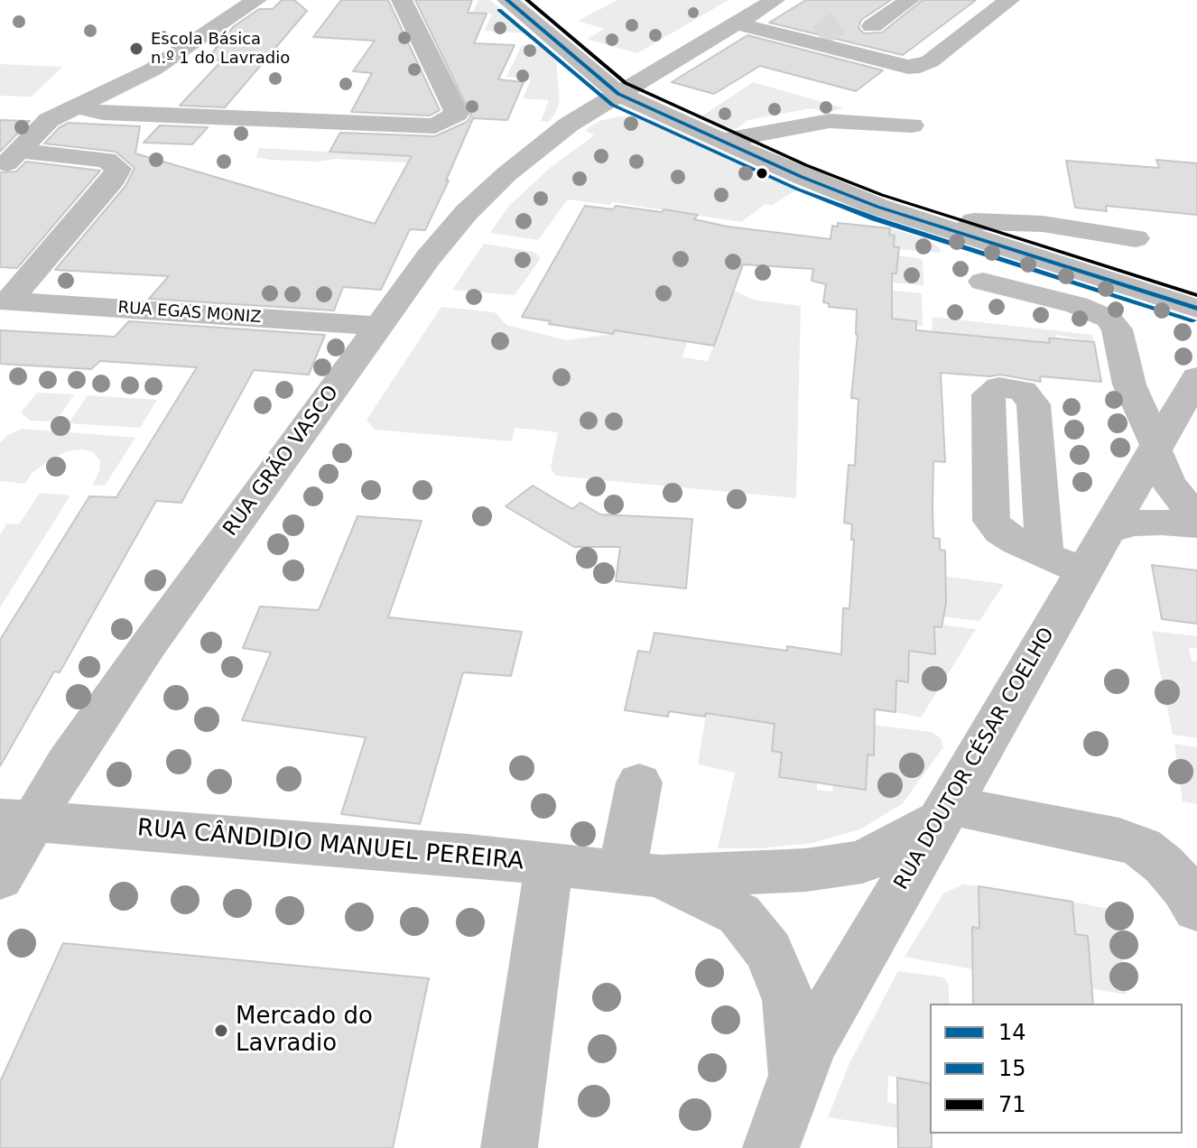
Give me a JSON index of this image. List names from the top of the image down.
{
  "streets": {
    "street": [
      "RUA EGAS MONIZ",
      "RUA GRÃO VASCO",
      "RUA DOUTOR CÉSAR COELHO",
      "RUA CÂNDIDIO MANUEL PEREIRA"
    ]
  },
  "crossings": [
    ["RUA EGAS MONIZ", "RUA GRÃO VASCO"],
    ["RUA GRÃO VASCO", "RUA CÂNDIDIO MANUEL PEREIRA"]
  ],
  "places": ["Escola Básica n.º 1 do Lavradio", "Mercado do Lavradio"],
  "lines": ["transit line 14", "transit line 71", "transit line 15"],
  "legend": ["14", "15", "71"]
}
